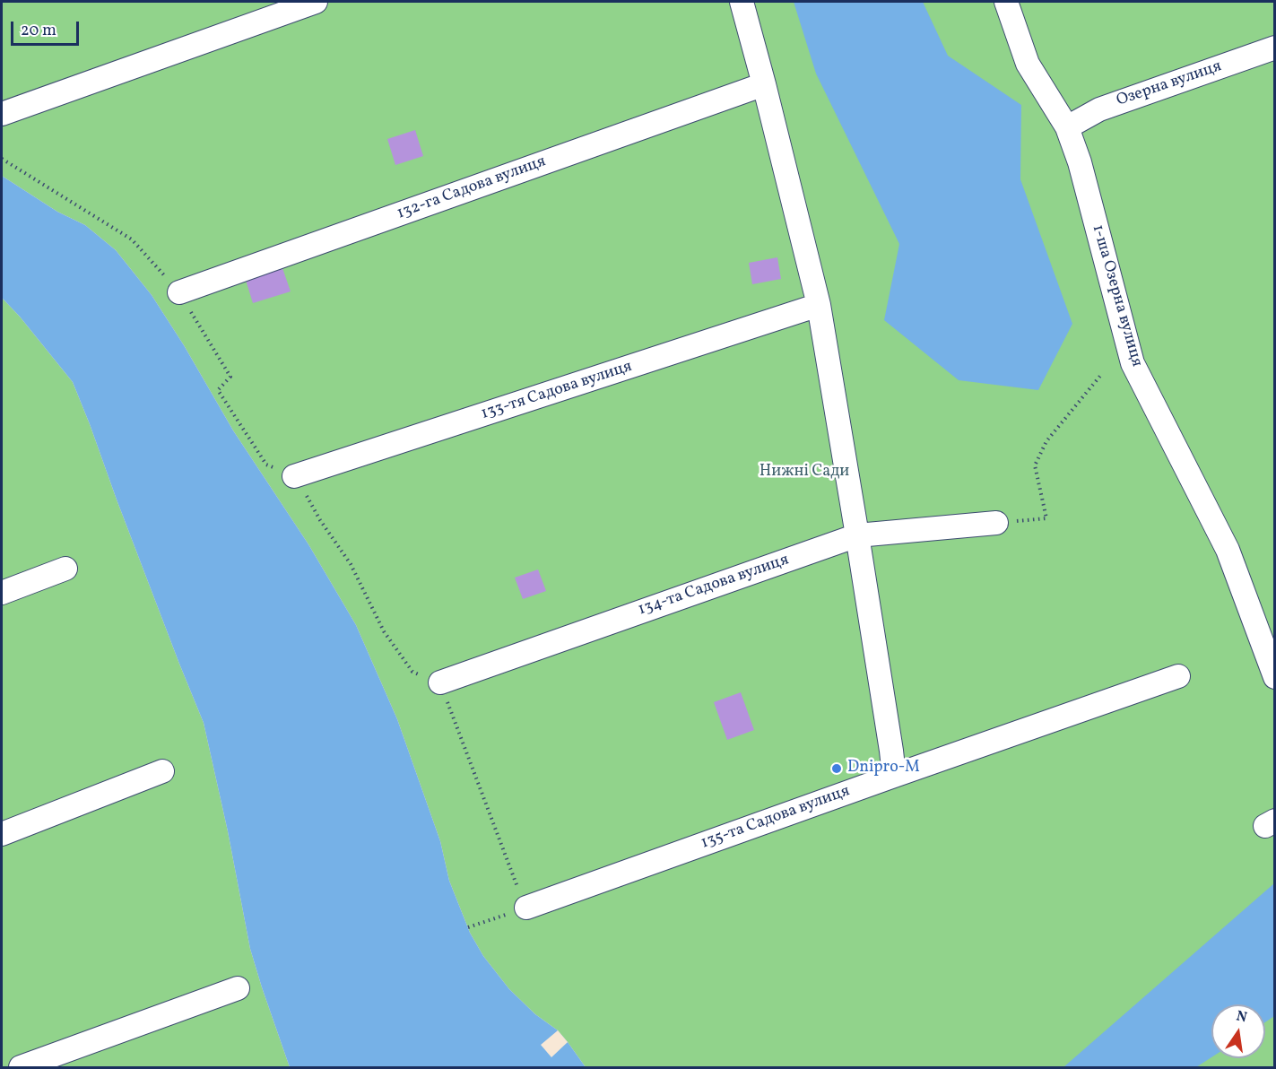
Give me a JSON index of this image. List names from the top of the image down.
{
  "streets": {
    "street": [
      "Озерна вулиця",
      "132-га Садова вулиця",
      "1-ша Озерна вулиця",
      "133-тя Садова вулиця",
      "134-та Садова вулиця",
      "135-та Садова вулиця"
    ]
  },
  "crossings": [
    ["Озерна вулиця", "1-ша Озерна вулиця"]
  ],
  "parks": ["Нижні Сади"],
  "places": ["Dnipro-M"],
  "scale_bar": "20 m",
  "north": "top"
}
